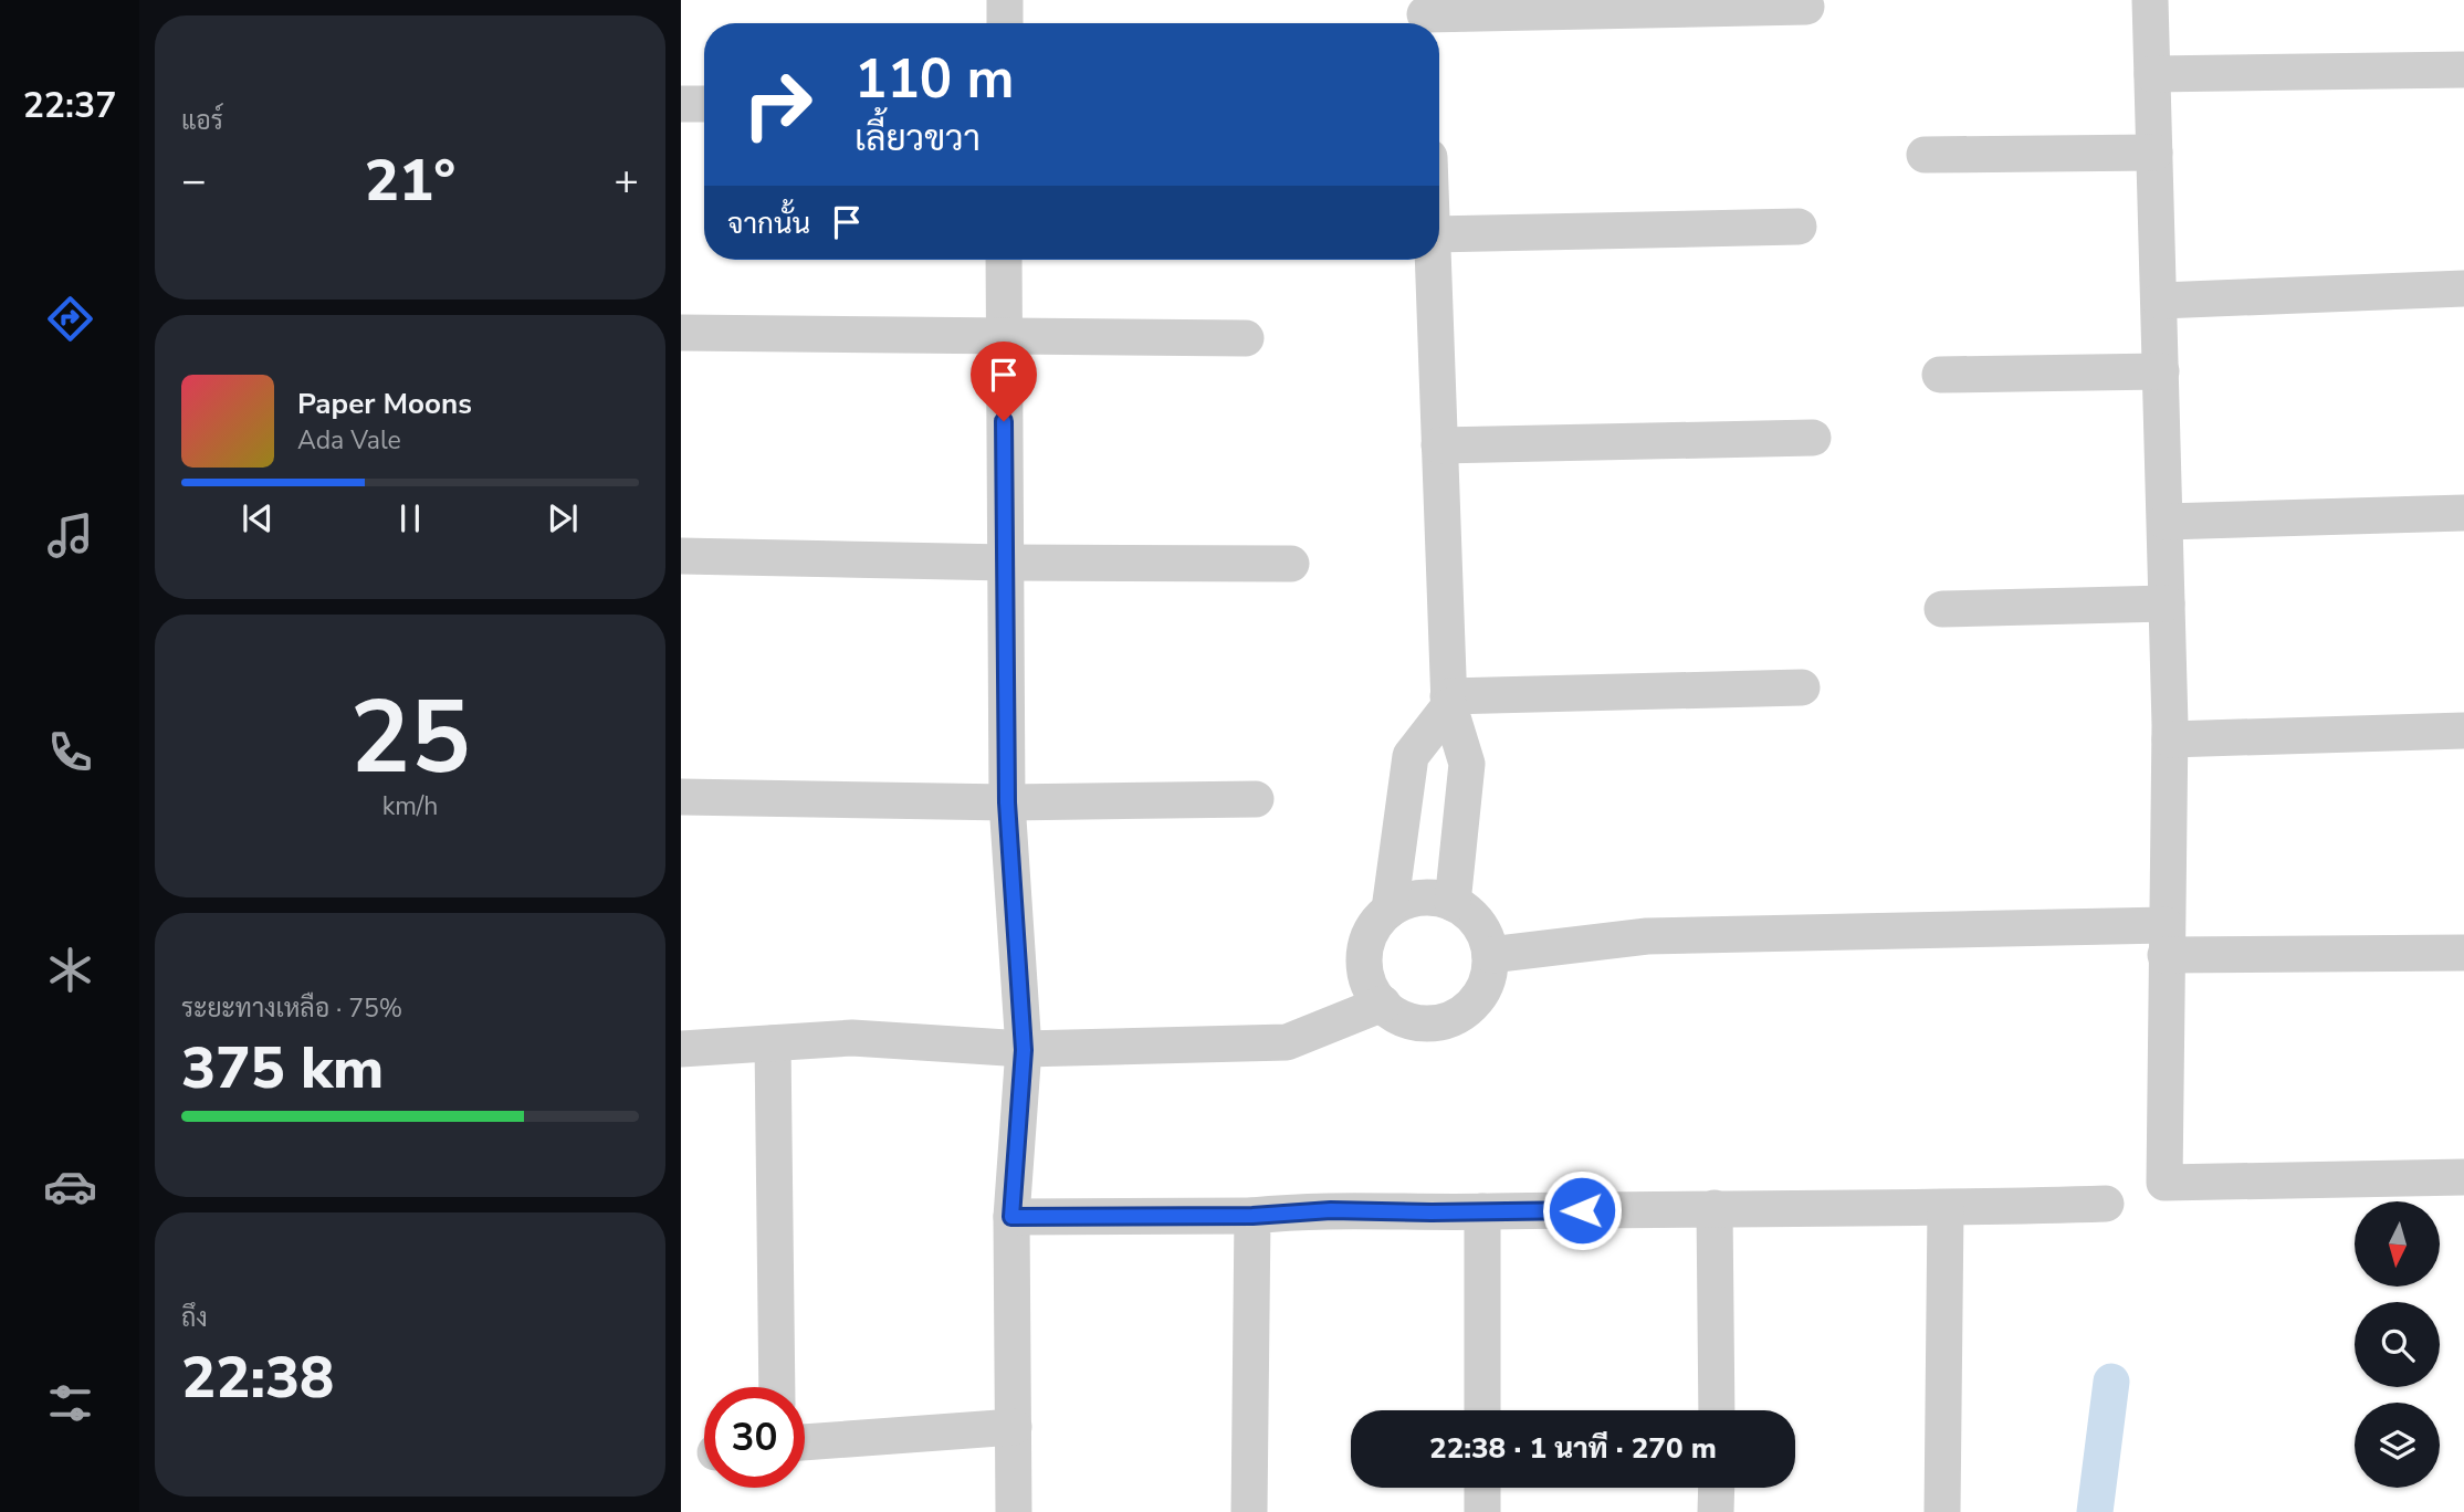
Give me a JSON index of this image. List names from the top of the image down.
{
  "north": "bottom",
  "page": {
    "tabs": "22:37",
    "tile": [
      "แอร์",
      ["25", "km/h"],
      ["ระยะทางเหลือ · 75%", "375 km"],
      ["ถึง", "22:38"]
    ],
    "turn": ["110 m", "เลี้ยวขวา"],
    "heat": ["−", "21°", "+"],
    "then": "จากนั้น",
    "song": ["Paper Moons", "Ada Vale"],
    "limit": "30",
    "trip": "22:38 · 1 นาที · 270 m"
  }
}
